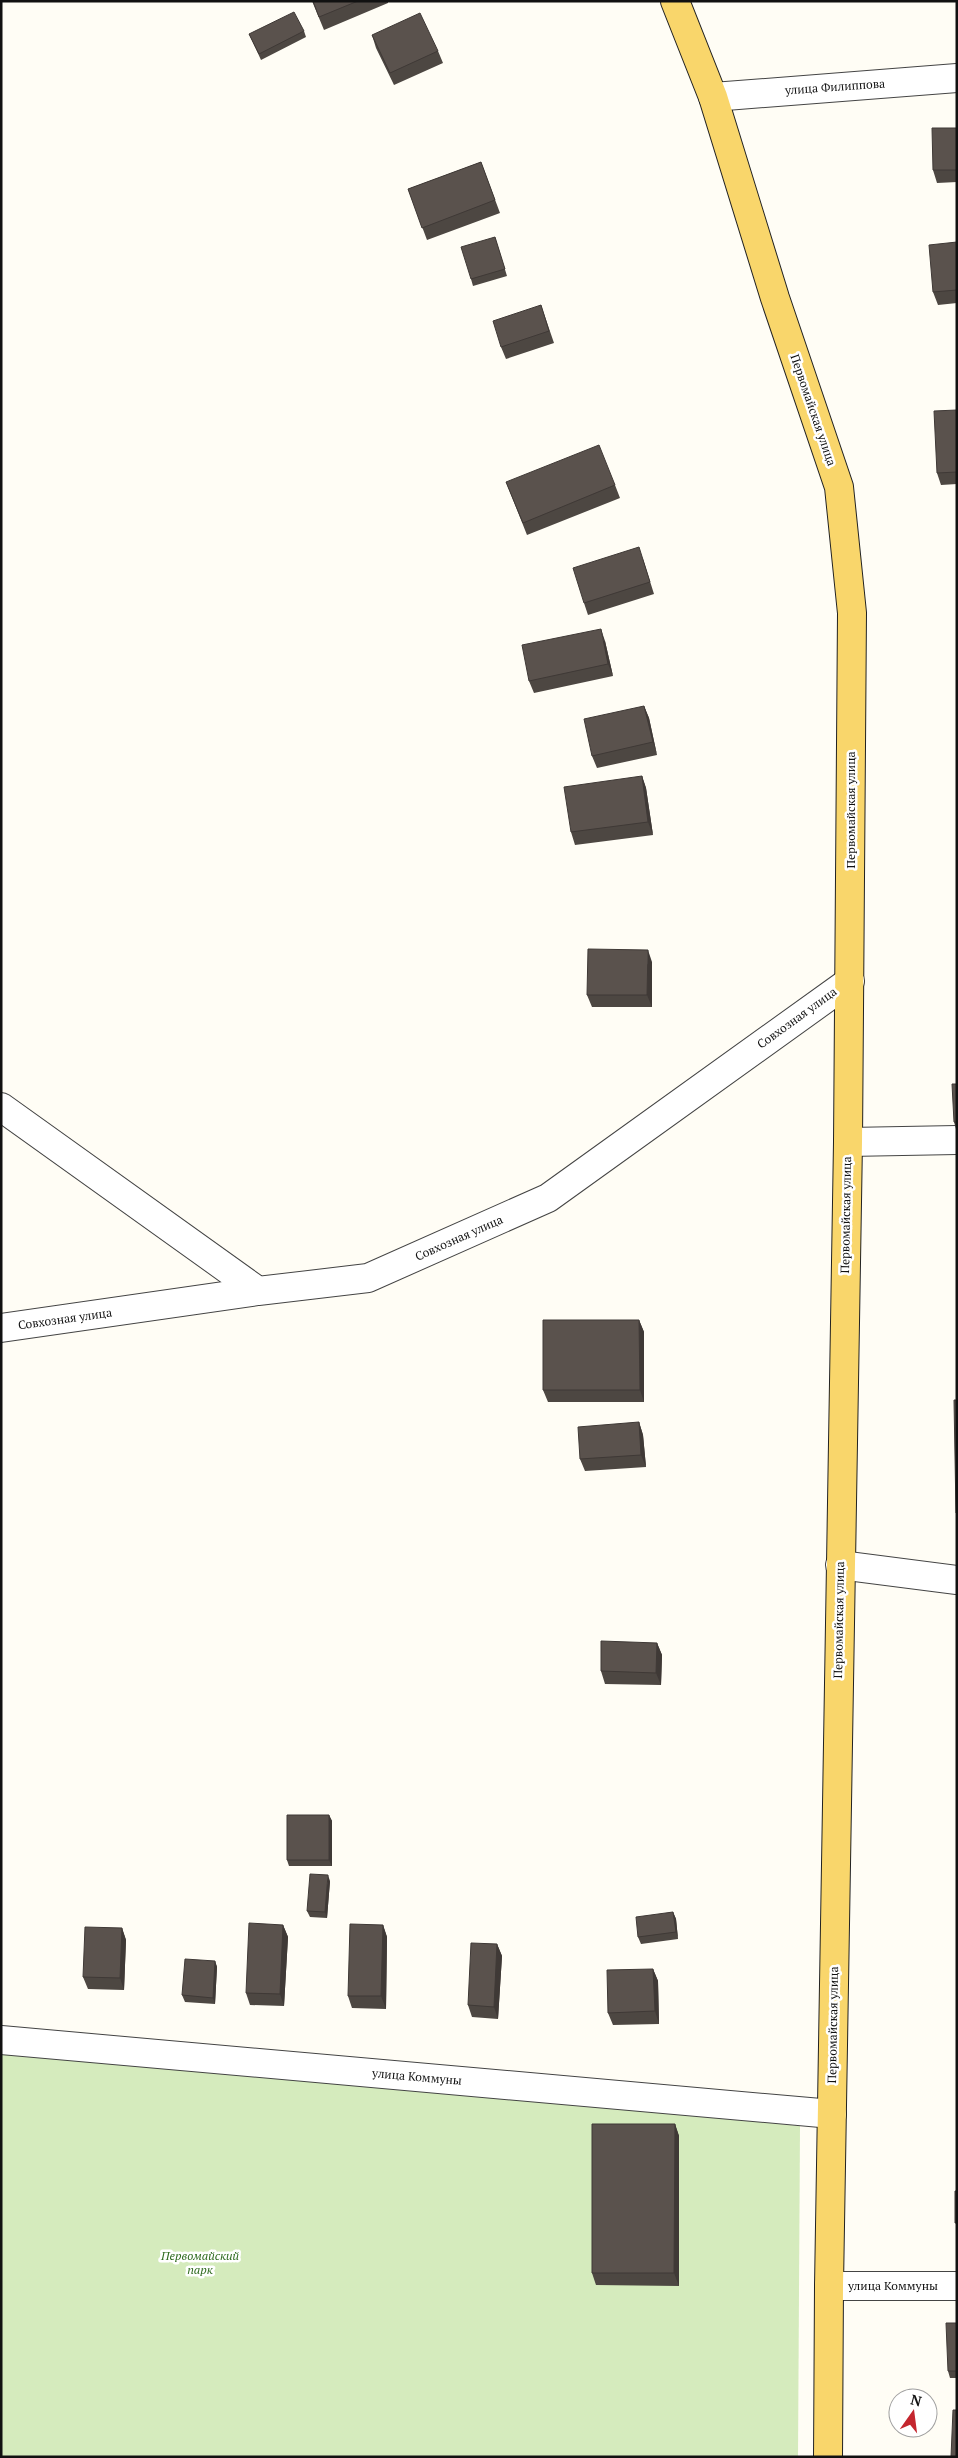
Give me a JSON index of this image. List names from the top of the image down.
{
  "streets": {
    "main road": ["Первомайская улица"],
    "street": ["улица Филиппова", "Совхозная улица", "улица Коммуны"]
  },
  "crossings": [
    ["улица Филиппова", "Первомайская улица"],
    ["Первомайская улица", "Совхозная улица"],
    ["Первомайская улица", "улица Коммуны"]
  ],
  "parks": ["Первомайский парк"],
  "north": "top"
}
